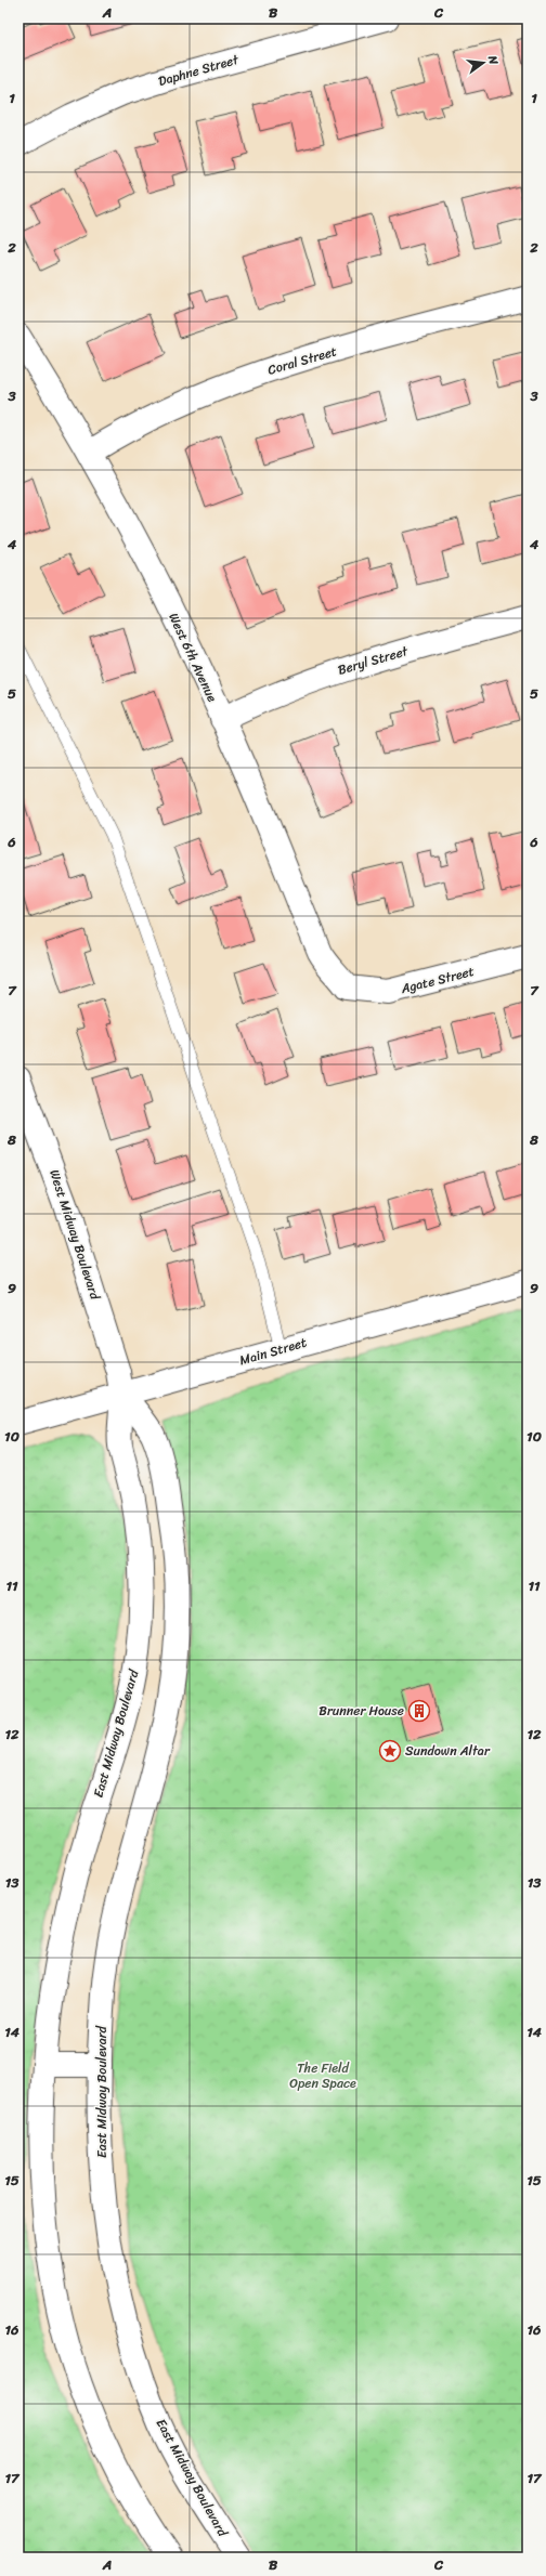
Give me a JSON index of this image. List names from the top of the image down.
{
  "streets": {
    "main road": [
      "Daphne Street",
      "Coral Street",
      "West 6th Avenue",
      "Beryl Street",
      "Agate Street",
      "West Midway Boulevard",
      "Main Street",
      "East Midway Boulevard"
    ]
  },
  "crossings": [
    ["Coral Street", "West 6th Avenue"],
    ["West 6th Avenue", "Beryl Street"],
    ["West 6th Avenue", "Agate Street"],
    ["West Midway Boulevard", "Main Street"],
    ["West Midway Boulevard", "East Midway Boulevard"],
    ["Main Street", "East Midway Boulevard"]
  ],
  "parks": ["The Field Open Space"],
  "places": {
    "building": ["Brunner House"],
    "place": ["Sundown Altar"]
  },
  "north": "right",
  "grid": {
    "columns": ["A", "B", "C"],
    "rows": [
      "1",
      "2",
      "3",
      "4",
      "5",
      "6",
      "7",
      "8",
      "9",
      "10",
      "11",
      "12",
      "13",
      "14",
      "15",
      "16",
      "17"
    ]
  }
}
